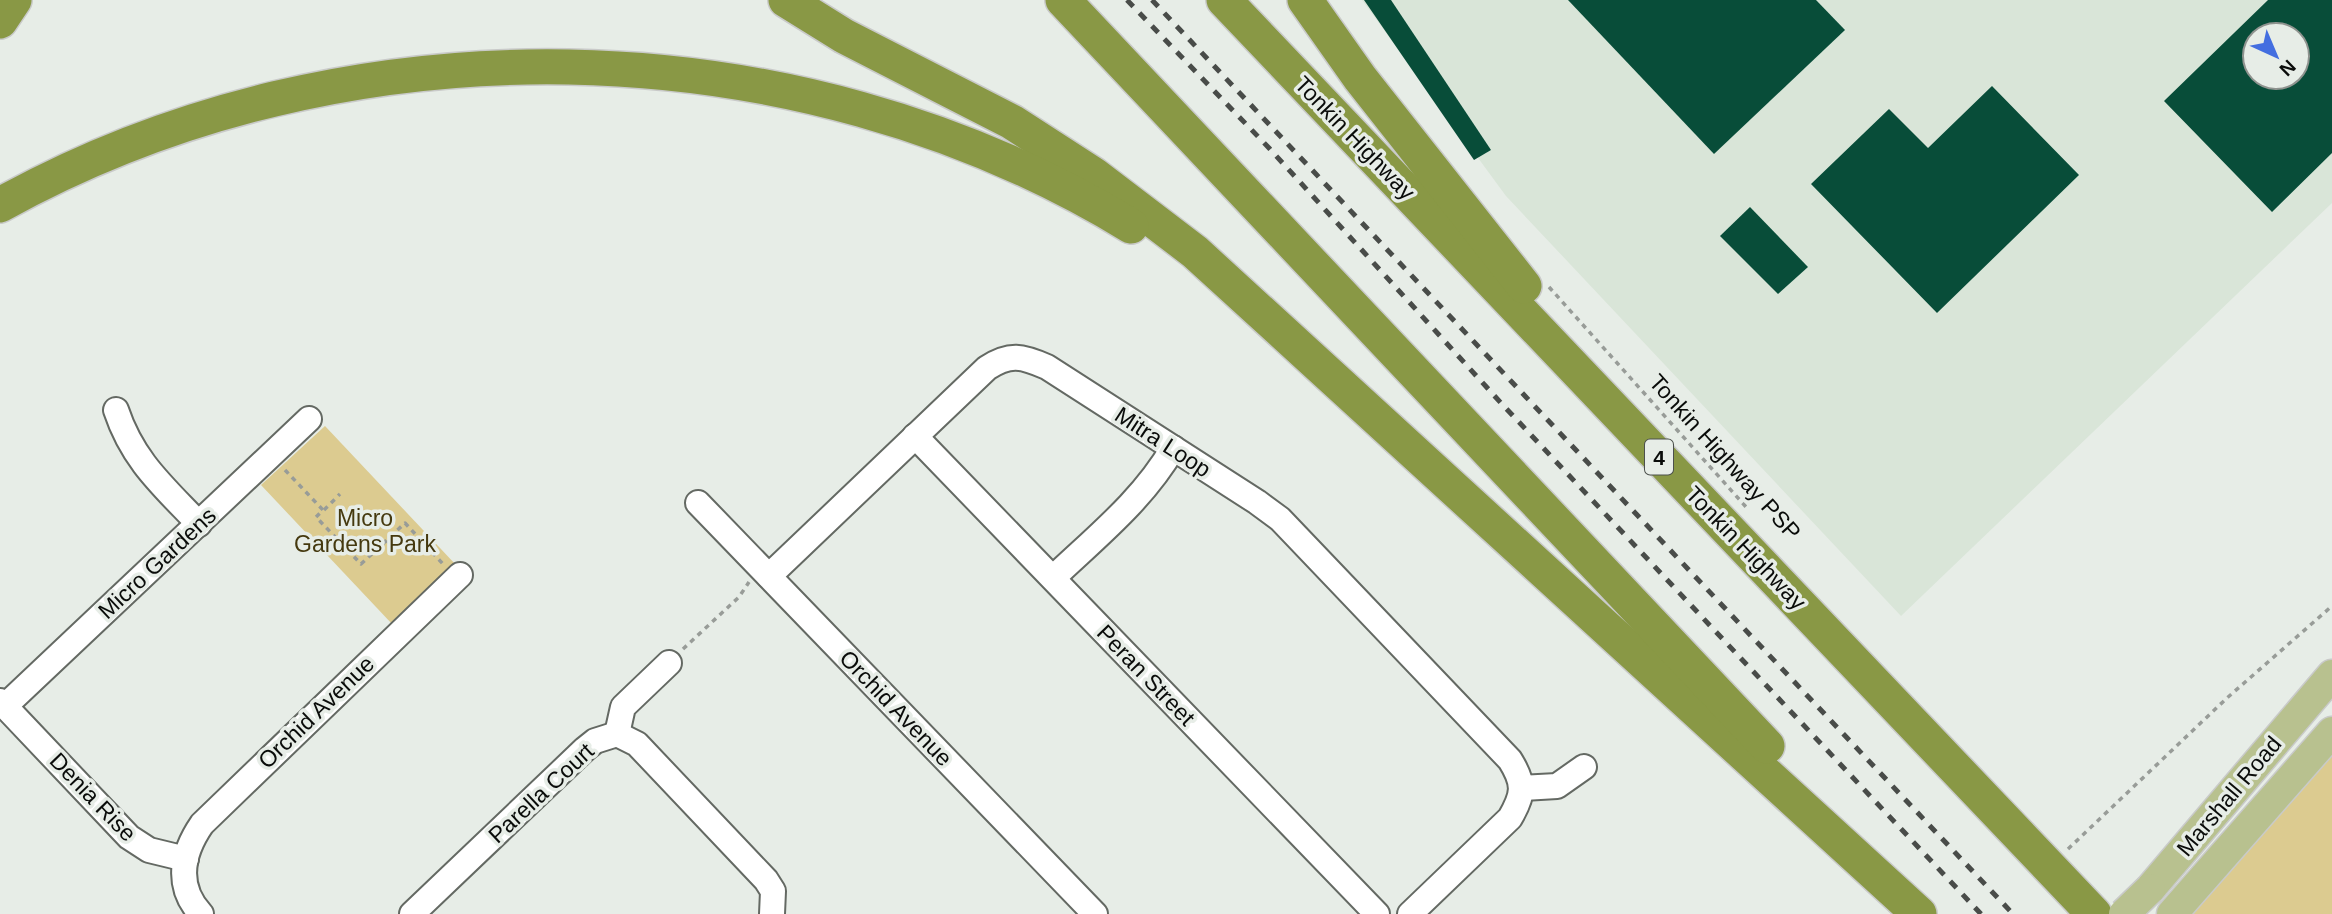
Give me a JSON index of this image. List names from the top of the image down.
{
  "streets": {
    "highway": ["Tonkin Highway", "4"],
    "main road": ["Marshall Road"],
    "street": [
      "Mitra Loop",
      "Micro Gardens",
      "Peran Street",
      "Orchid Avenue",
      "Parella Court",
      "Denia Rise"
    ],
    "path": ["Tonkin Highway PSP"]
  },
  "crossings": [
    ["Mitra Loop", "Peran Street"],
    ["Mitra Loop", "Orchid Avenue"],
    ["Micro Gardens", "Denia Rise"],
    ["Orchid Avenue", "Denia Rise"]
  ],
  "parks": ["Micro Gardens Park"],
  "north": "bottom right"
}
